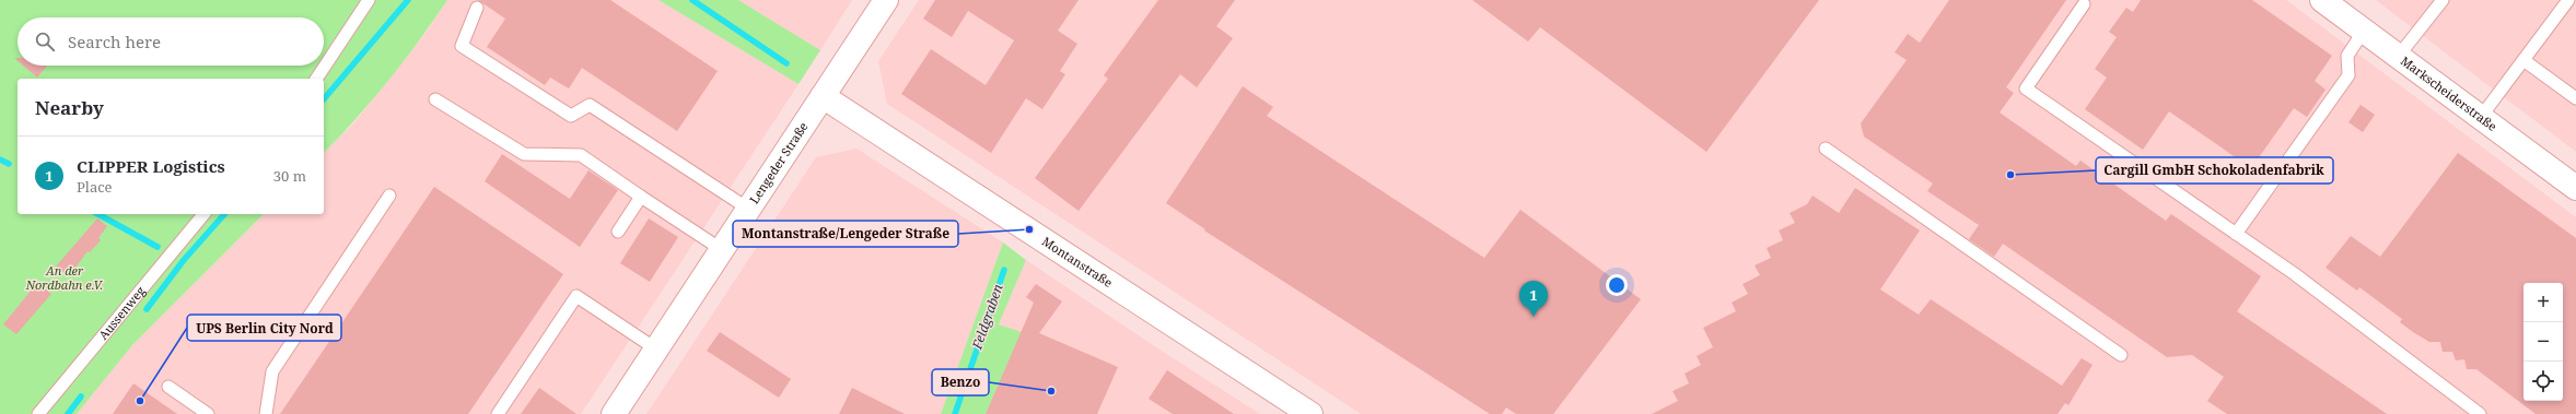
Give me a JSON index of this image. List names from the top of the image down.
{
  "streets": {
    "street": ["Markscheiderstraße", "Lengeder Straße", "Montanstraße"],
    "lane": ["Aussenweg"]
  },
  "crossings": [
    ["Lengeder Straße", "Montanstraße"]
  ],
  "water": ["Feldgraben"],
  "parks": ["An der Nordbahn e.V."],
  "places": [
    "Cargill GmbH Schokoladenfabrik",
    "Montanstraße/Lengeder Straße",
    "Benzo",
    "UPS Berlin City Nord"
  ],
  "page": {
    "search": "Search here",
    "heading": "Nearby",
    "list": [
      {
        "mark": "1",
        "name": "CLIPPER Logistics",
        "note": "Place",
        "value": "30 m"
      }
    ],
    "pins": "1",
    "map_buttons": ["+", "−"]
  }
}
